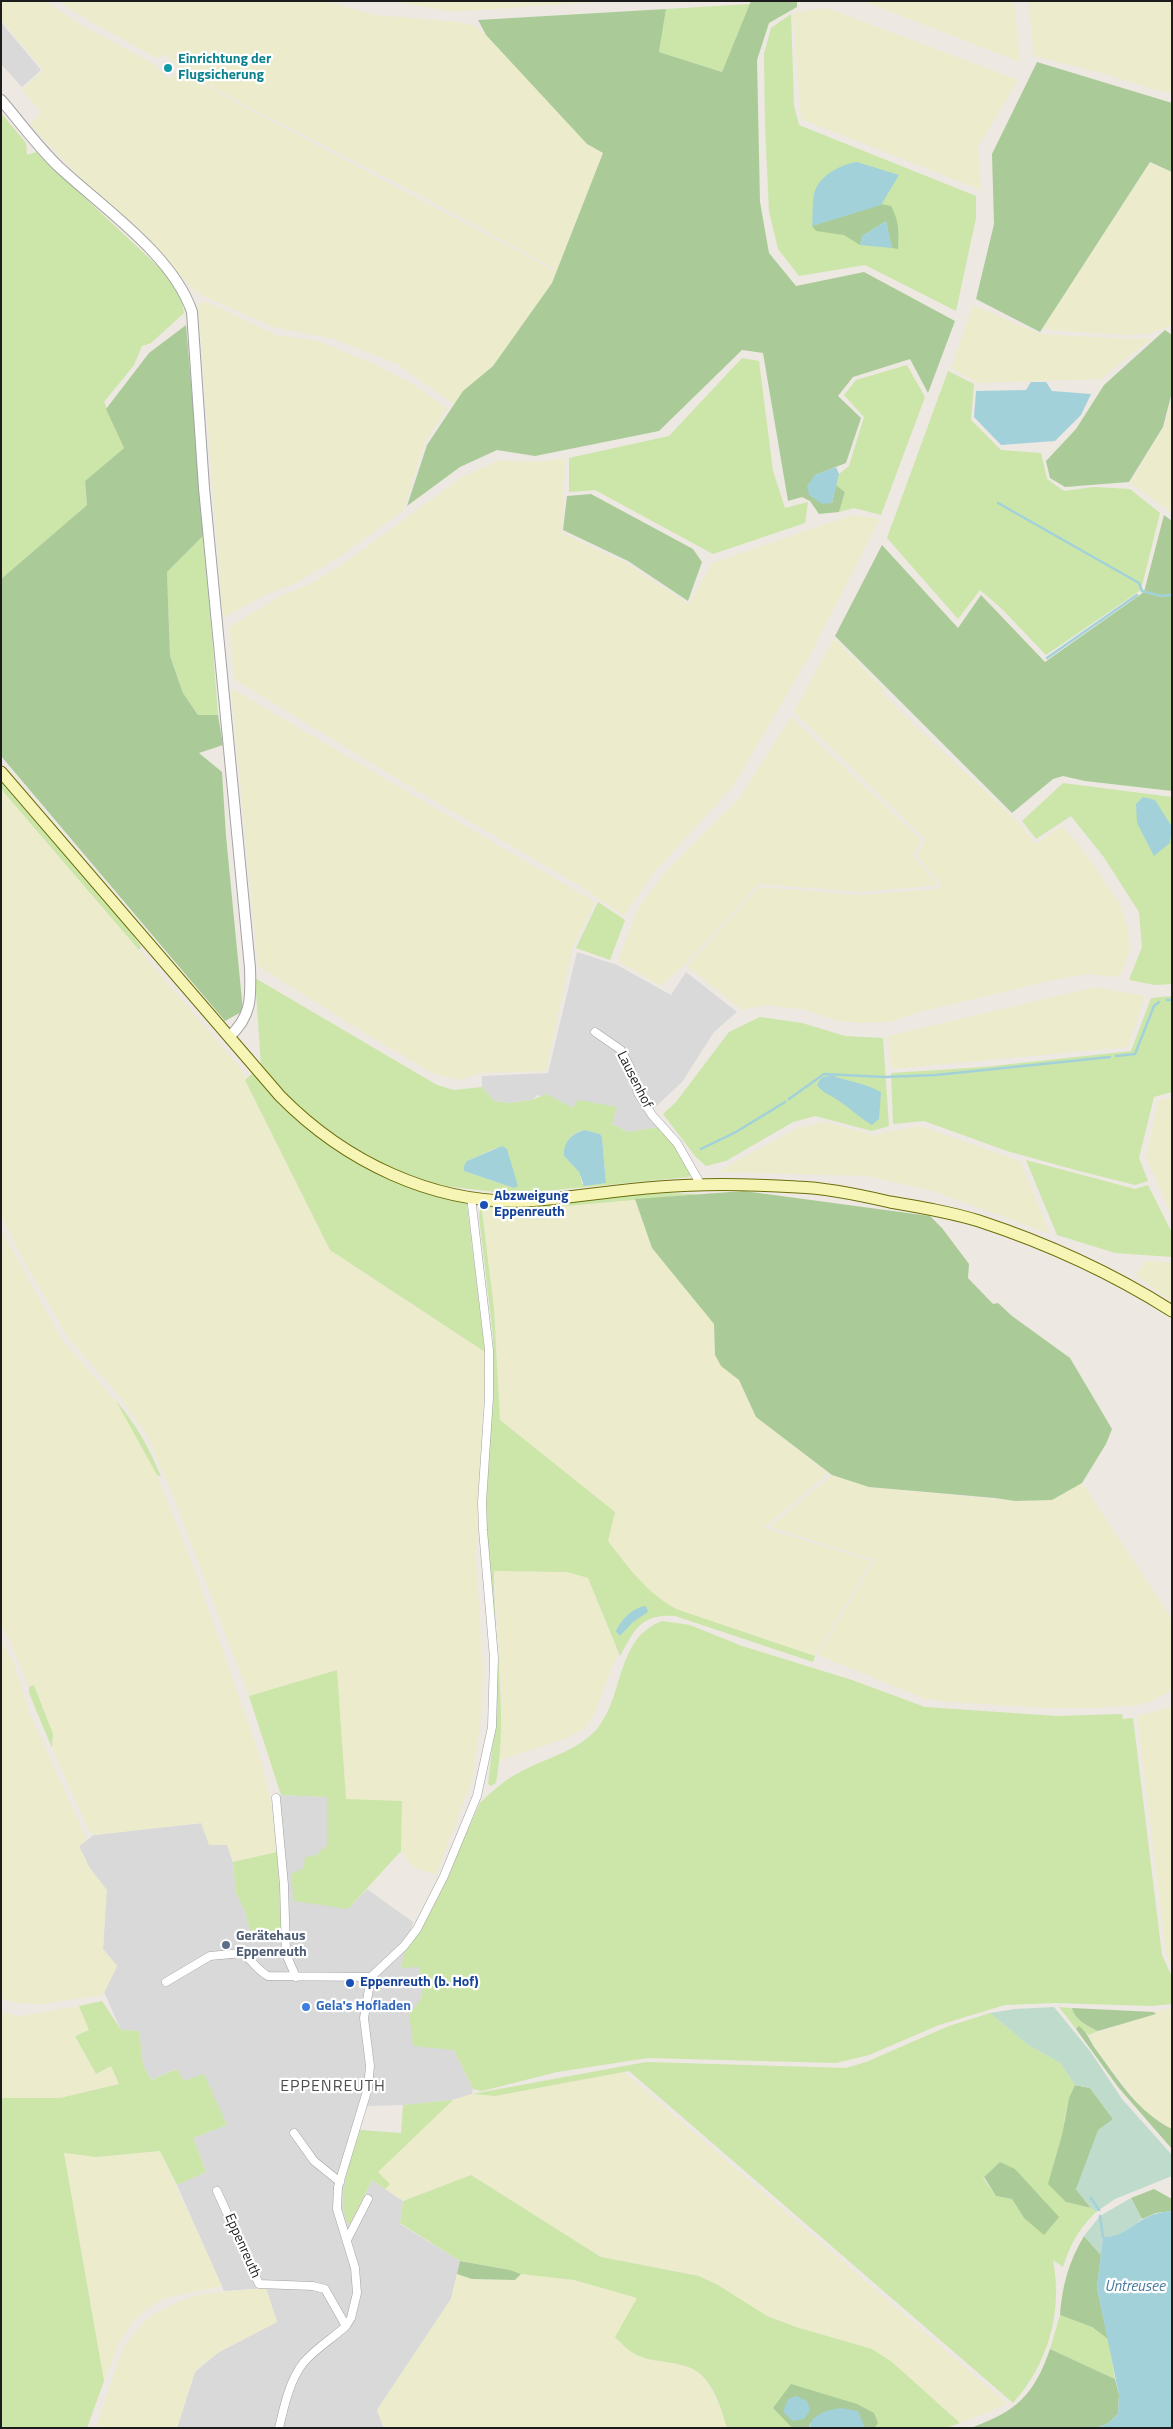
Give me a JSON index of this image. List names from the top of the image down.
{
  "streets": {
    "street": ["Lausenhof", "Eppenreuth"]
  },
  "districts": ["EPPENREUTH"],
  "water": ["Untreusee"],
  "places": [
    "Einrichtung der Flugsicherung",
    "Abzweigung Eppenreuth",
    "Gerätehaus Eppenreuth",
    "Eppenreuth (b. Hof)",
    "Gela's Hofladen"
  ]
}
